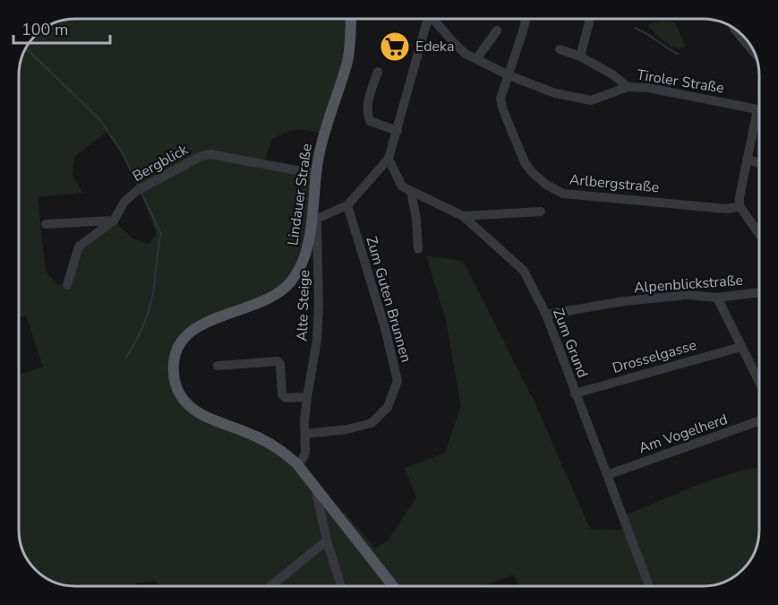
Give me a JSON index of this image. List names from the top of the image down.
{
  "streets": {
    "main road": ["Lindauer Straße"],
    "street": [
      "Tiroler Straße",
      "Bergblick",
      "Arlbergstraße",
      "Alpenblickstraße",
      "Zum Guten Brunnen",
      "Alte Steige",
      "Zum Grund",
      "Drosselgasse",
      "Am Vogelherd"
    ]
  },
  "crossings": [
    ["Tiroler Straße", "Arlbergstraße"],
    ["Bergblick", "Lindauer Straße"],
    ["Lindauer Straße", "Alte Steige"],
    ["Alpenblickstraße", "Zum Grund"],
    ["Zum Guten Brunnen", "Alte Steige"],
    ["Zum Grund", "Drosselgasse"],
    ["Zum Grund", "Am Vogelherd"]
  ],
  "places": {
    "supermarket": ["Edeka"]
  },
  "scale_bar": "100 m"
}
